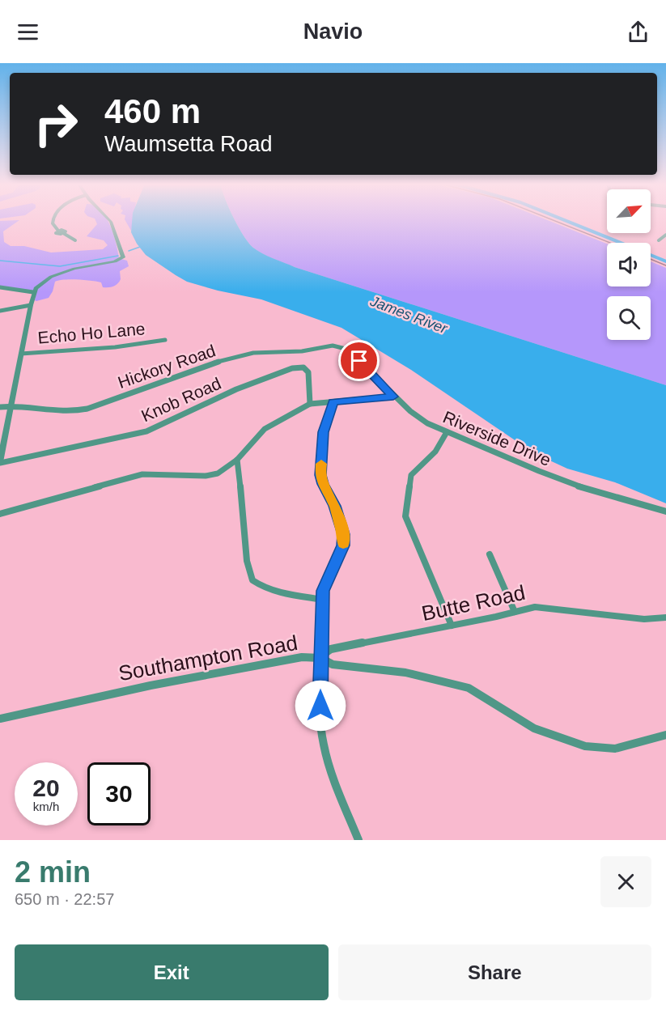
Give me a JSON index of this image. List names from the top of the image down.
{
  "streets": {
    "street": [
      "Echo Ho Lane",
      "Hickory Road",
      "Knob Road",
      "Riverside Drive",
      "Butte Road",
      "Southampton Road"
    ]
  },
  "crossings": [
    ["Hickory Road", "Riverside Drive"],
    ["Butte Road", "Southampton Road"]
  ],
  "water": ["James River"],
  "north": "top right",
  "page": {
    "header": "Navio",
    "turn": ["460 m", "Waumsetta Road"],
    "speed": "20 km/h",
    "limit": "30",
    "heading": ["2 min", "650 m · 22:57"],
    "buttons": ["Exit", "Share"]
  }
}
